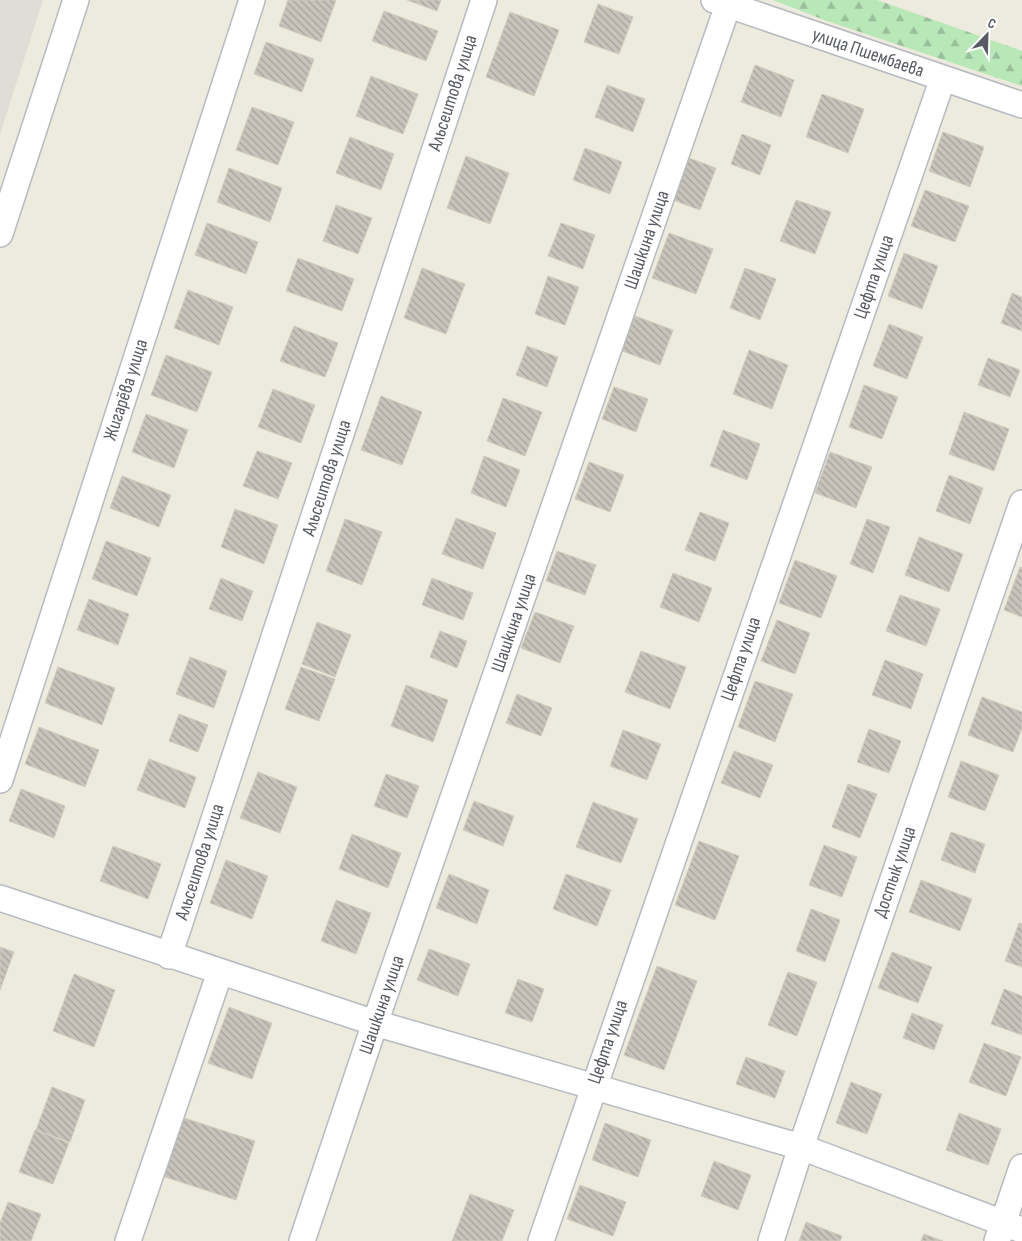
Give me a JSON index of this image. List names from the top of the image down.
{
  "streets": {
    "street": [
      "улица Пшембаева",
      "Альсеитова улица",
      "Шашкина улица",
      "Цефта улица",
      "Жигарёва улица",
      "Достык улица"
    ]
  },
  "crossings": [
    ["улица Пшембаева", "Шашкина улица"],
    ["улица Пшембаева", "Цефта улица"]
  ],
  "north": "top right"
}
